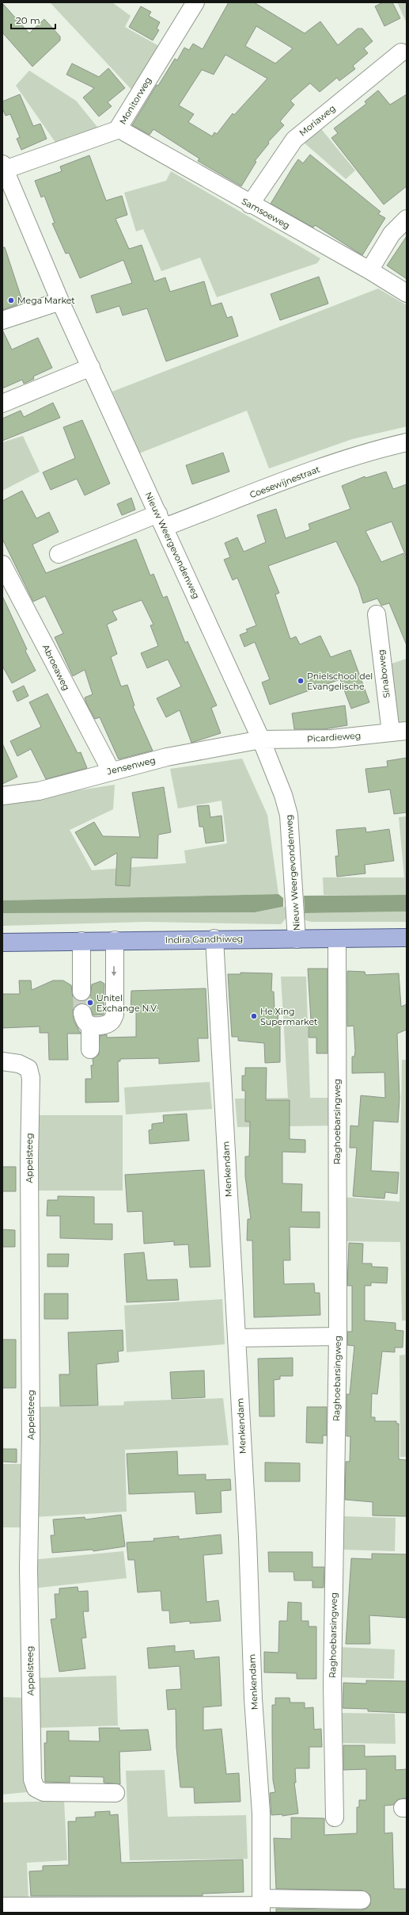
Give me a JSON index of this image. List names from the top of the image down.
{
  "streets": {
    "main road": ["Indira Gandhiweg"],
    "street": [
      "Monitorweg",
      "Moriaweg",
      "Samsoeweg",
      "Coesewijnestraat",
      "Nieuw Weergevondenweg",
      "Abroeaweg",
      "Sinaboweg",
      "Picardieweg",
      "Jensenweg",
      "Raghoebarsingweg",
      "Appelsteeg",
      "Menkendam"
    ]
  },
  "crossings": [
    ["Monitorweg", "Nieuw Weergevondenweg"],
    ["Moriaweg", "Samsoeweg"],
    ["Coesewijnestraat", "Nieuw Weergevondenweg"],
    ["Nieuw Weergevondenweg", "Picardieweg"],
    ["Nieuw Weergevondenweg", "Jensenweg"],
    ["Nieuw Weergevondenweg", "Indira Gandhiweg"],
    ["Abroeaweg", "Jensenweg"],
    ["Sinaboweg", "Picardieweg"],
    ["Picardieweg", "Jensenweg"],
    ["Indira Gandhiweg", "Raghoebarsingweg"],
    ["Indira Gandhiweg", "Menkendam"]
  ],
  "places": [
    "Mega Market",
    "Pnielschool del Evangelische",
    "Unitel Exchange N.V.",
    "He Xing Supermarket"
  ],
  "scale_bar": "20 m"
}
